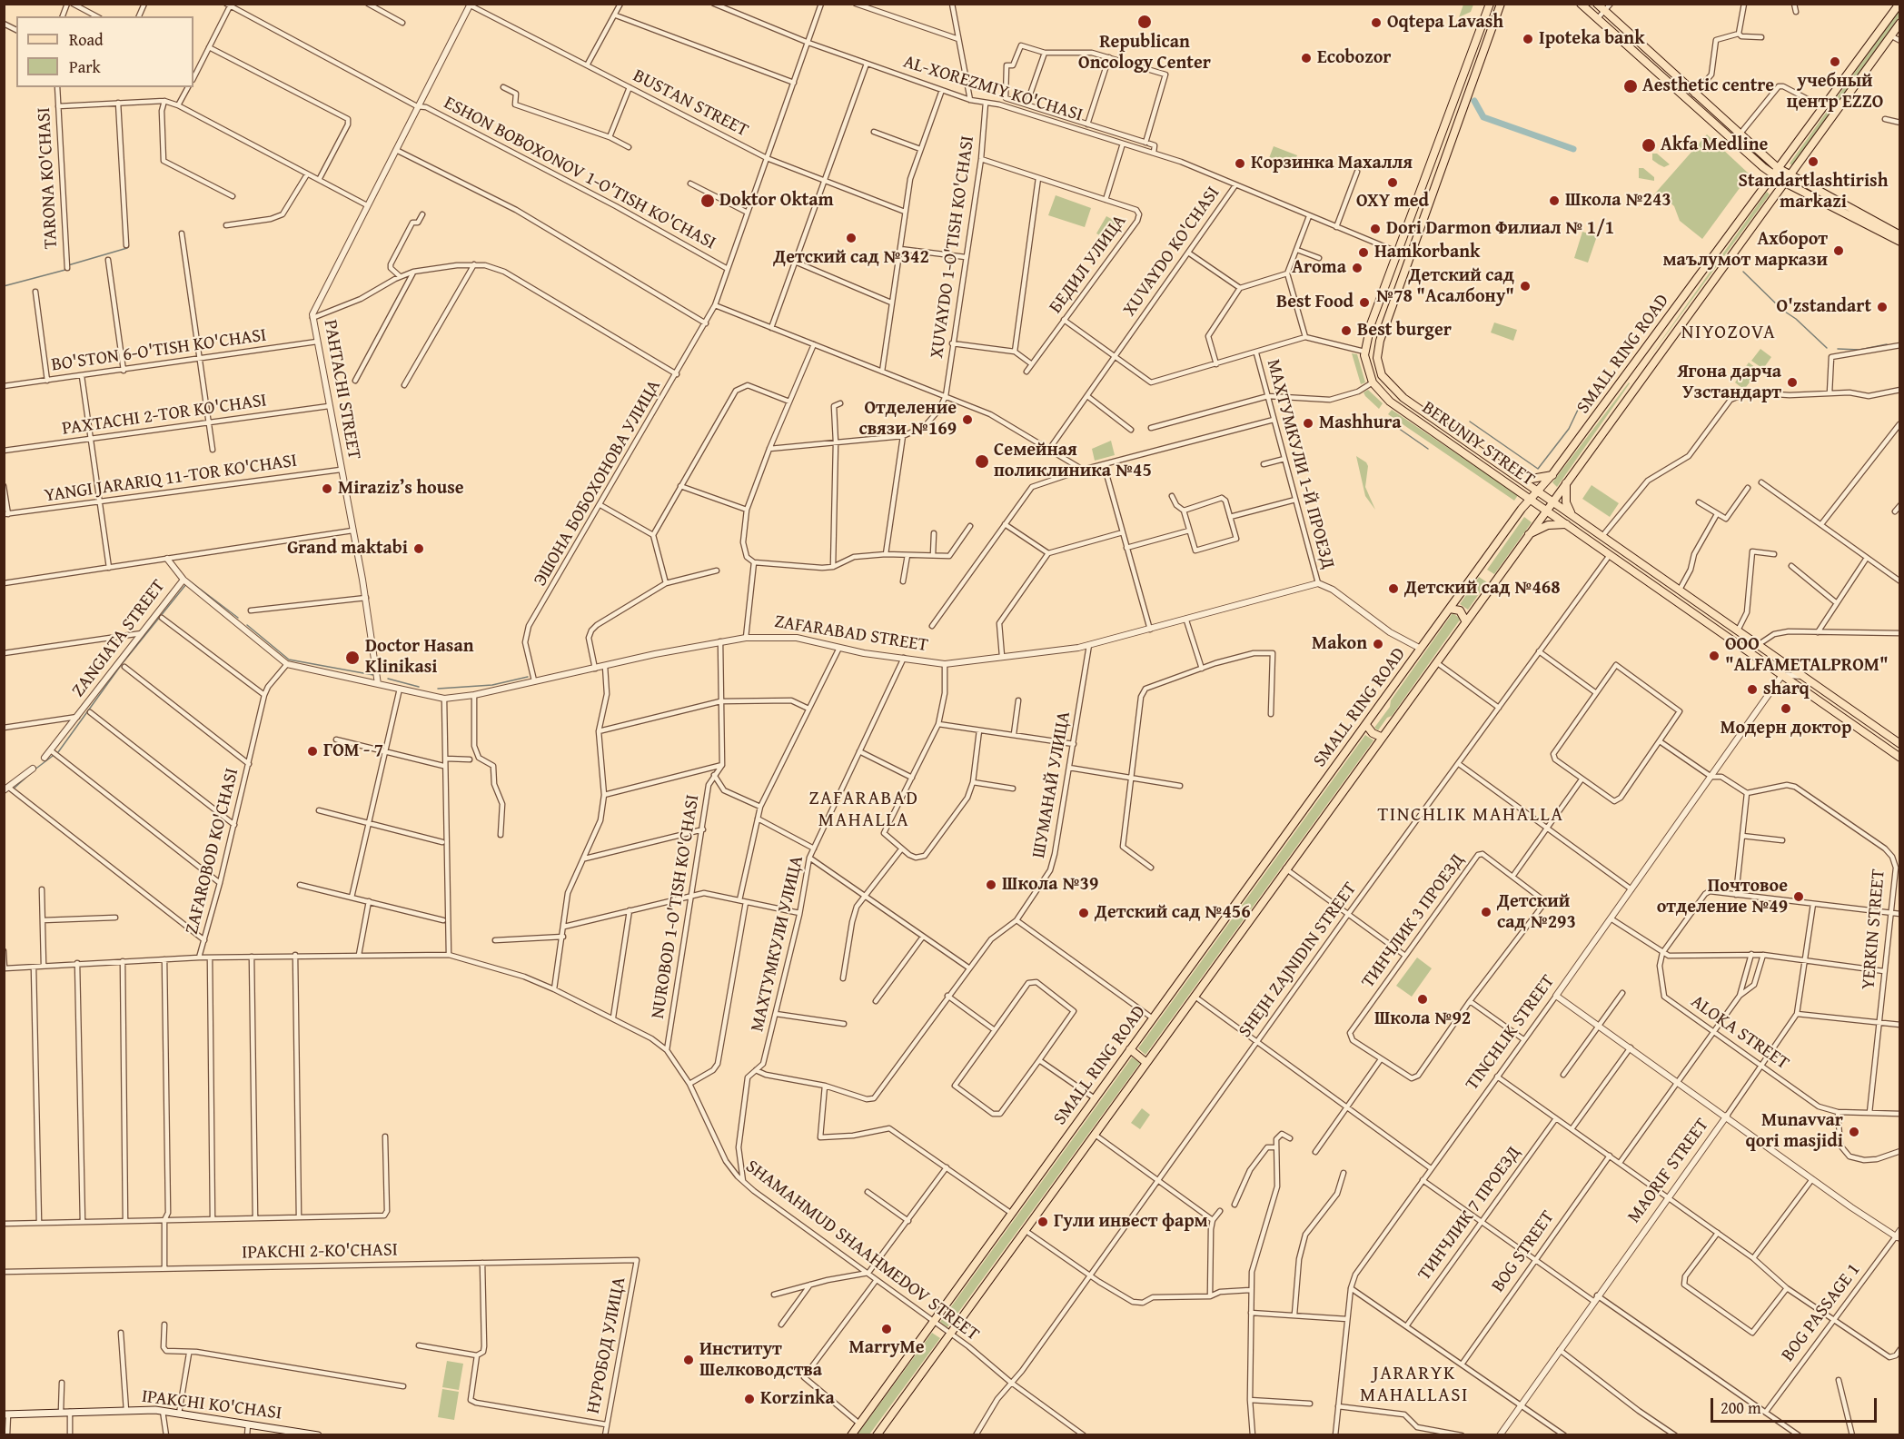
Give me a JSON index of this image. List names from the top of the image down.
{
  "streets": {
    "highway": ["SMALL RING ROAD"],
    "main road": ["BERUNIY STREET", "IPAKCHI KO'CHASI"],
    "street": [
      "AL-XOREZMIY KO'CHASI",
      "BUSTАN STREET",
      "ESHON BOBOXONOV 1-O'TISH KO'CHASI",
      "TARONA KO'CHASI",
      "XUVAYDO 1-O'TISH KO'CHASI",
      "XUVAYDO KO'CHASI",
      "БЕДИЛ УЛИЦА",
      "BO'STON 6-O'TISH KO'CHASI",
      "PAHTACHI STREET",
      "PAXTACHI 2-TOR KO'CHASI",
      "МАХТУМКУЛИ 1-Й ПРОЕЗД",
      "YANGI JARARIQ 11-TOR KO'CHASI",
      "ЭШОНА БОБОХОНОВА УЛИЦА",
      "ZAFARABAD STREET",
      "ZANGIATA STREET",
      "ШУМАНАЙ УЛИЦА",
      "ZAFAROBOD KO'CHASI",
      "NUROBOD 1-O'TISH KO'CHASI",
      "ТИНЧЛИК 3 ПРОЕЗД",
      "YERKIN STREET",
      "МАХТУМКУЛИ УЛИЦА",
      "SHEJH ZAJNIDIN STREET",
      "TINCHLIK STREET",
      "ALOKA STREET",
      "MAORIF STREET",
      "ТИНЧЛИК 7 ПРОЕЗД",
      "SHAMAHMUD SHAAHMEDOV STREET",
      "IPAKCHI 2-KO'CHASI",
      "BOG STREET",
      "BOG PASSAGE 1",
      "НУРОБОД УЛИЦА"
    ]
  },
  "crossings": [
    ["AL-XOREZMIY KO'CHASI", "XUVAYDO 1-O'TISH KO'CHASI"],
    ["AL-XOREZMIY KO'CHASI", "XUVAYDO KO'CHASI"],
    ["AL-XOREZMIY KO'CHASI", "ЭШОНА БОБОХОНОВА УЛИЦА"],
    ["BUSTАN STREET", "PAHTACHI STREET"],
    ["BUSTАN STREET", "ЭШОНА БОБОХОНОВА УЛИЦА"],
    ["ESHON BOBOXONOV 1-O'TISH KO'CHASI", "PAHTACHI STREET"],
    ["ESHON BOBOXONOV 1-O'TISH KO'CHASI", "ЭШОНА БОБОХОНОВА УЛИЦА"],
    ["XUVAYDO 1-O'TISH KO'CHASI", "БЕДИЛ УЛИЦА"],
    ["XUVAYDO KO'CHASI", "BERUNIY STREET"],
    ["BO'STON 6-O'TISH KO'CHASI", "PAHTACHI STREET"],
    ["SMALL RING ROAD", "BERUNIY STREET"],
    ["SMALL RING ROAD", "SHAMAHMUD SHAAHMEDOV STREET"],
    ["PAHTACHI STREET", "PAXTACHI 2-TOR KO'CHASI"],
    ["PAHTACHI STREET", "YANGI JARARIQ 11-TOR KO'CHASI"],
    ["PAHTACHI STREET", "ZAFARABAD STREET"],
    ["BERUNIY STREET", "SHEJH ZAJNIDIN STREET"],
    ["BERUNIY STREET", "TINCHLIK STREET"],
    ["МАХТУМКУЛИ 1-Й ПРОЕЗД", "ZAFARABAD STREET"],
    ["ЭШОНА БОБОХОНОВА УЛИЦА", "ZAFARABAD STREET"],
    ["ZAFARABAD STREET", "ZANGIATA STREET"],
    ["ZAFARABAD STREET", "ШУМАНАЙ УЛИЦА"],
    ["ZAFARABAD STREET", "ZAFAROBOD KO'CHASI"],
    ["ZAFARABAD STREET", "МАХТУМКУЛИ УЛИЦА"],
    ["ZAFAROBOD KO'CHASI", "SHAMAHMUD SHAAHMEDOV STREET"],
    ["NUROBOD 1-O'TISH KO'CHASI", "SHAMAHMUD SHAAHMEDOV STREET"],
    ["YERKIN STREET", "ALOKA STREET"],
    ["МАХТУМКУЛИ УЛИЦА", "SHAMAHMUD SHAAHMEDOV STREET"],
    ["SHEJH ZAJNIDIN STREET", "SHAMAHMUD SHAAHMEDOV STREET"],
    ["ALOKA STREET", "MAORIF STREET"],
    ["IPAKCHI 2-KO'CHASI", "НУРОБОД УЛИЦА"]
  ],
  "districts": [
    "NIYOZOVA",
    "ZAFARABAD MAHALLA",
    "TINCHLIK MAHALLA",
    "JARARYK MAHALLASI"
  ],
  "places": [
    "Republican Oncology Center",
    "Oqtepa Lavash",
    "Ipoteka bank",
    "Ecobozor",
    "учебный центр ЕZZO",
    "Aesthetic centre",
    "Akfa Medline",
    "Standartlashtirish markazi",
    "Корзинка Махалля",
    "OXY med",
    "Doktor Oktam",
    "Школа №243",
    "Dori Darmon Филиал № 1/1",
    "Детский сад №342",
    "Ахборот маълумот маркази",
    "Hamkorbank",
    "Aroma",
    "Детский сад №78 \"Асалбону\"",
    "Best Food",
    "O'zstandart",
    "Best burger",
    "Ягона дарча Узстандарт",
    "Отделение связи №169",
    "Mashhura",
    "Семейная поликлиника №45",
    "Miraziz’s house",
    "Grand maktabi",
    "Детский сад №468",
    "Makon",
    "OOO \"ALFAMETALPROM\"",
    "Doctor Hasan Klinikasi",
    "sharq",
    "Модерн доктор",
    "ГОМ - 7",
    "Школа №39",
    "Почтовое отделение №49",
    "Детский сад №293",
    "Детский сад №456",
    "Школа №92",
    "Munavvar qori masjidi",
    "Гули инвест фарм",
    "MarryMe",
    "Институт Шелководства",
    "Korzinka"
  ],
  "legend": ["Road", "Park"],
  "scale_bar": "200 m"
}
